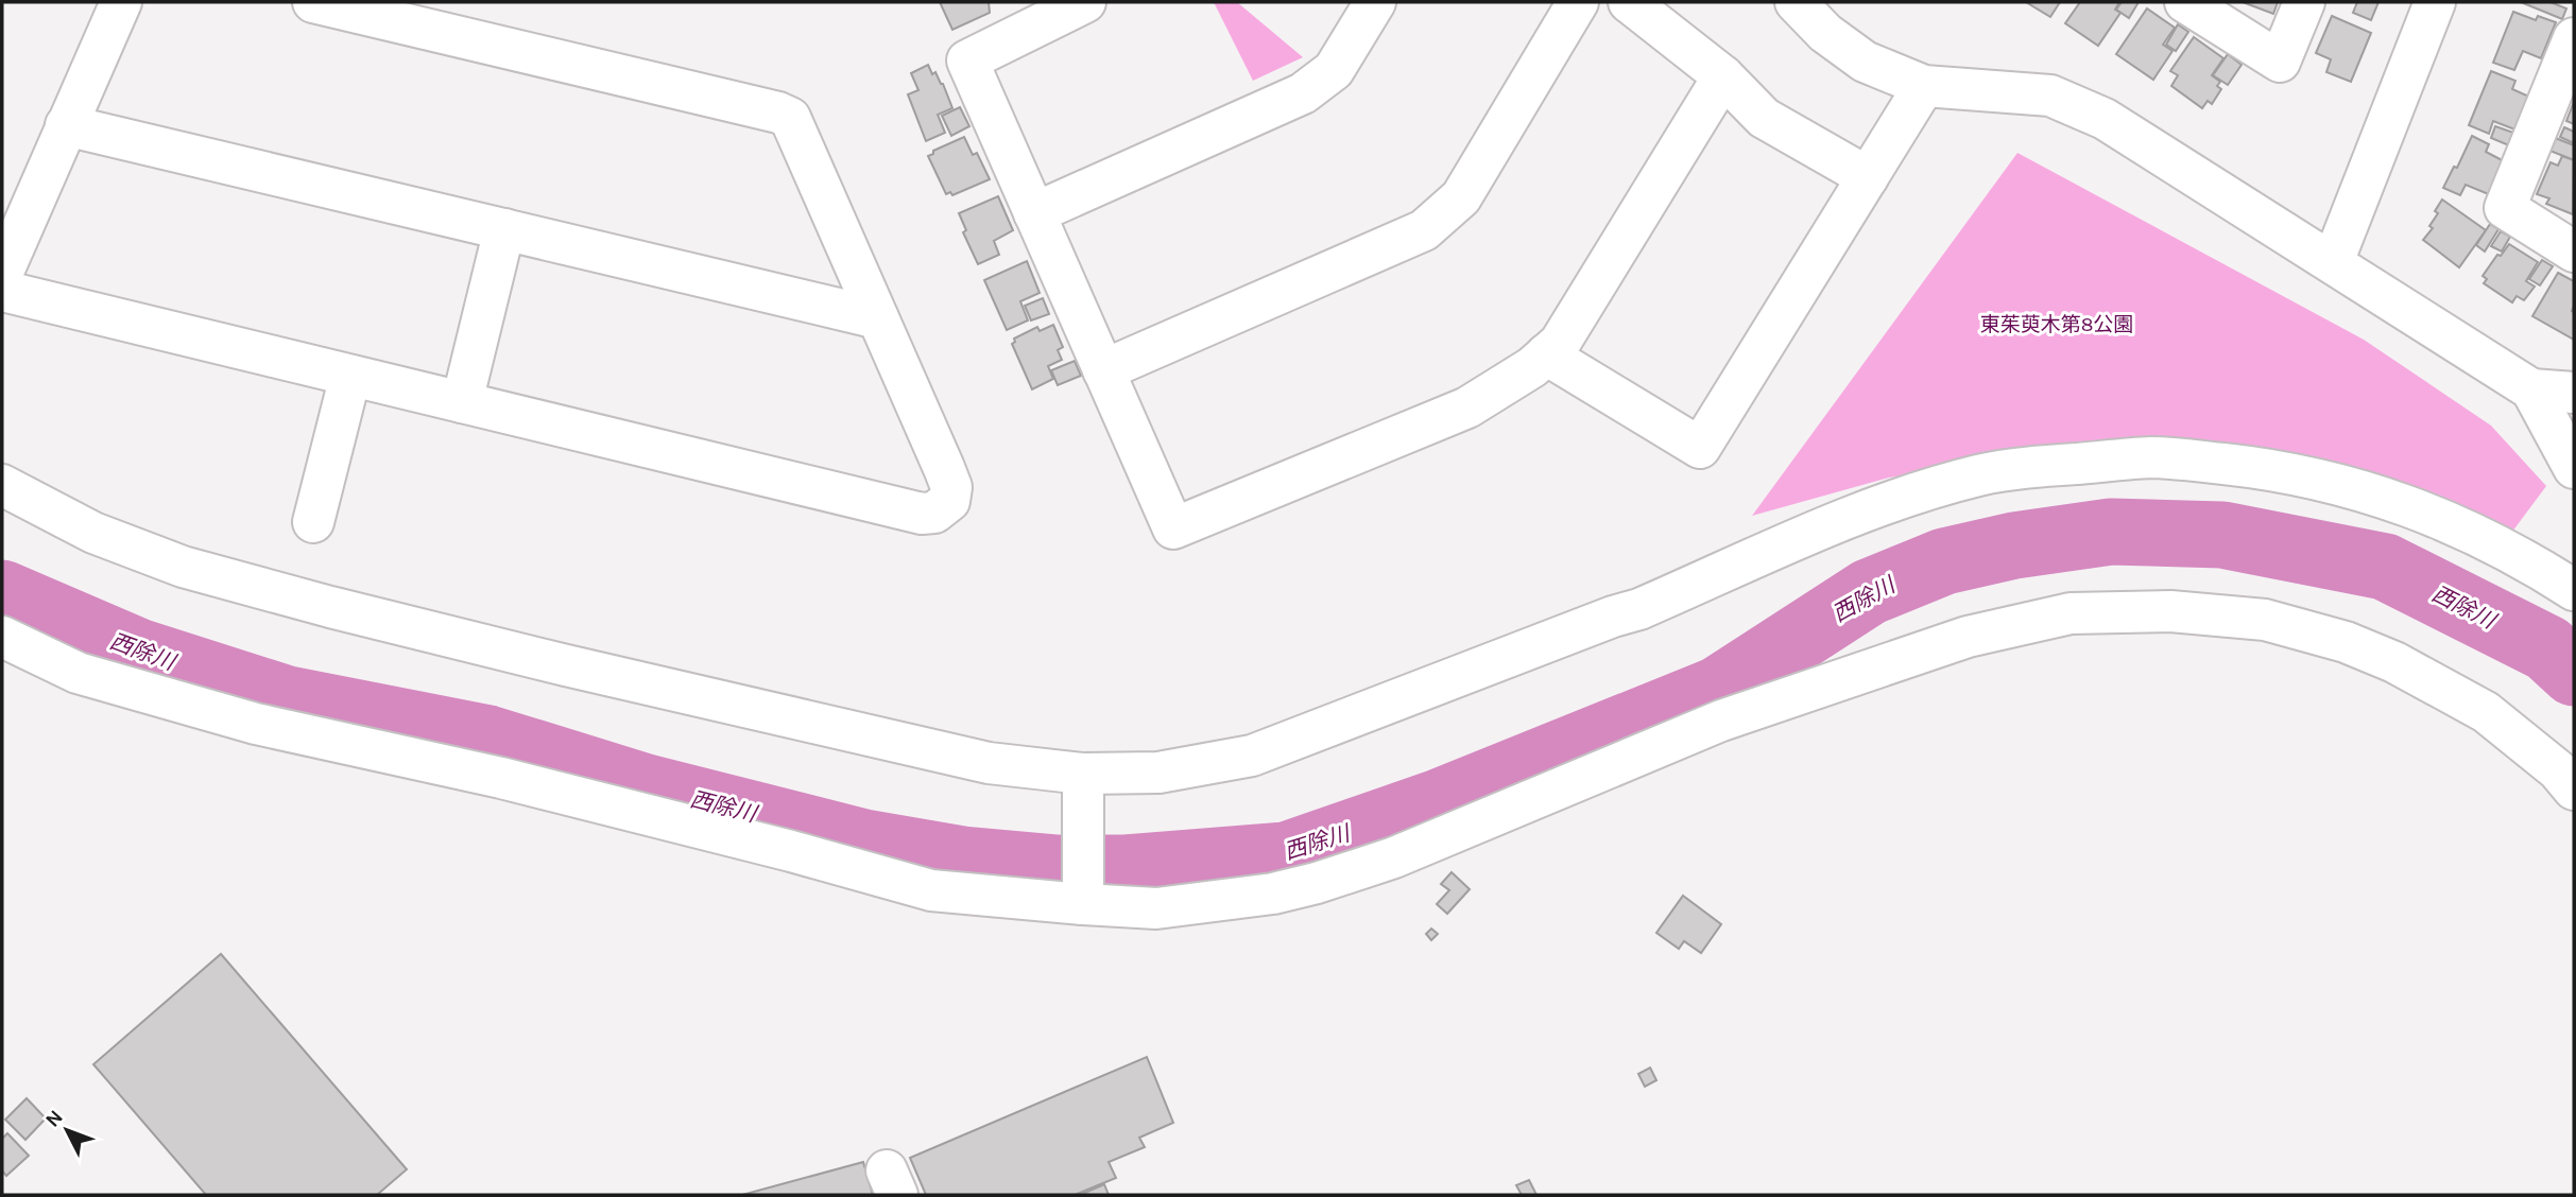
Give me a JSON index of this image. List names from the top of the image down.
{
  "water": ["西除川"],
  "parks": ["東茱萸木第8公園"],
  "north": "top left"
}
